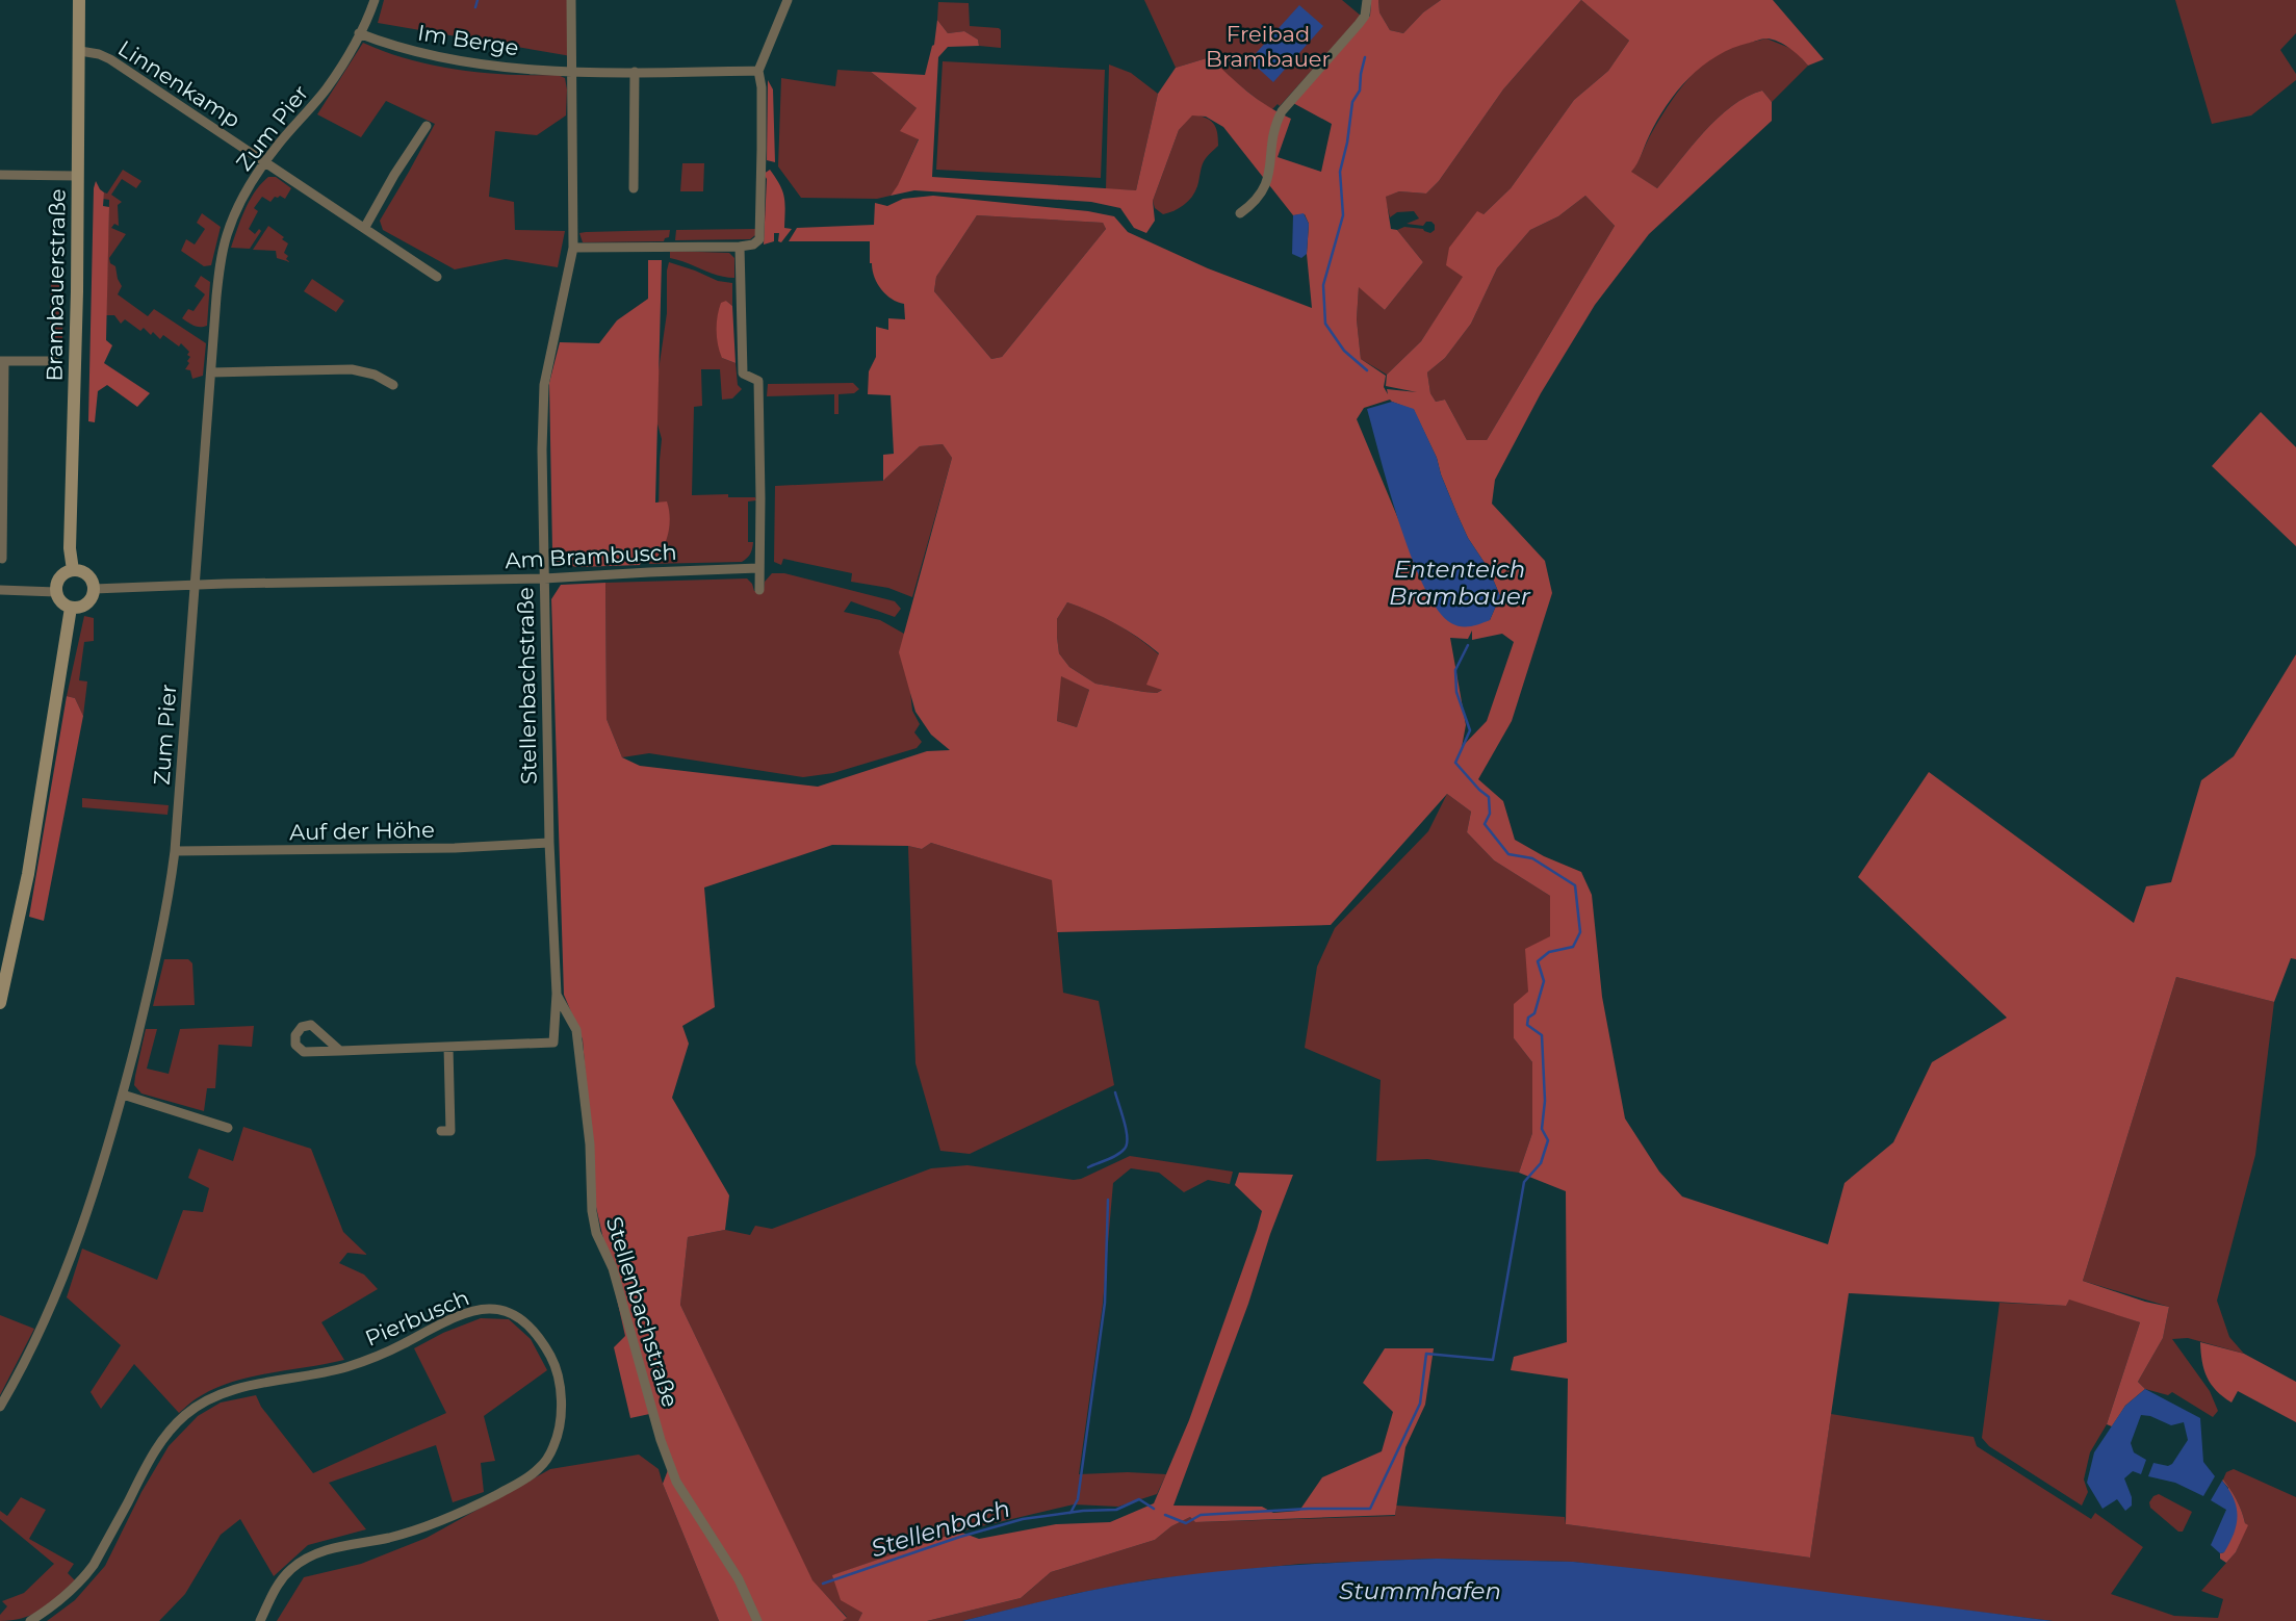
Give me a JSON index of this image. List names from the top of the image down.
{
  "streets": {
    "main road": ["Brambauerstraße"],
    "street": [
      "Im Berge",
      "Linnenkamp",
      "Zum Pier",
      "Am Brambusch",
      "Stellenbachstraße",
      "Auf der Höhe",
      "Pierbusch"
    ]
  },
  "crossings": [
    ["Im Berge", "Zum Pier"],
    ["Im Berge", "Stellenbachstraße"],
    ["Linnenkamp", "Zum Pier"],
    ["Linnenkamp", "Brambauerstraße"],
    ["Zum Pier", "Am Brambusch"],
    ["Zum Pier", "Auf der Höhe"],
    ["Brambauerstraße", "Am Brambusch"],
    ["Am Brambusch", "Stellenbachstraße"],
    ["Stellenbachstraße", "Auf der Höhe"]
  ],
  "water": ["Ententeich Brambauer", "Stellenbach", "Stummhafen"],
  "parks": ["Freibad Brambauer"]
}
